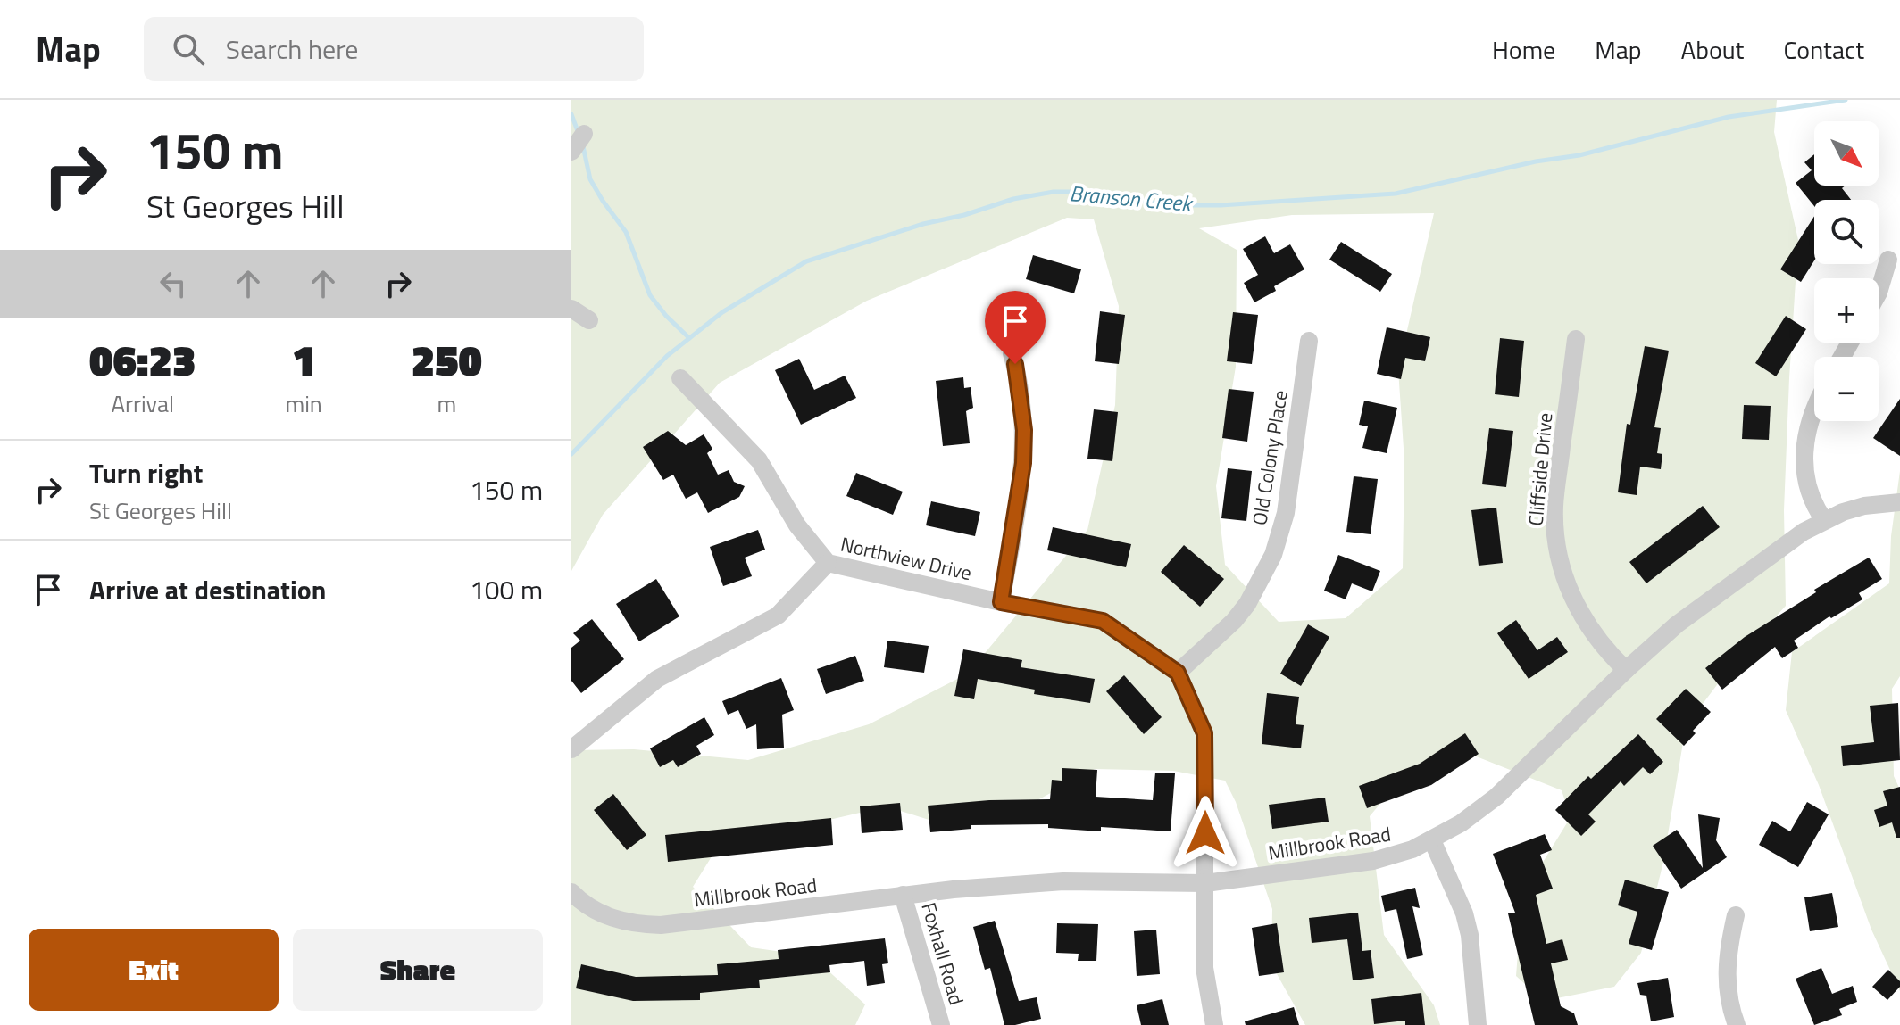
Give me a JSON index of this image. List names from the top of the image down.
{
  "streets": {
    "street": [
      "Old Colony Place",
      "Cliffside Drive",
      "Northview Drive",
      "Millbrook Road",
      "Foxhall Road"
    ]
  },
  "crossings": [
    ["Old Colony Place", "Northview Drive"],
    ["Cliffside Drive", "Millbrook Road"],
    ["Millbrook Road", "Foxhall Road"]
  ],
  "water": ["Branson Creek"],
  "north": "bottom right",
  "page": {
    "header": "Map",
    "search": "Search here",
    "nav": [
      "Home",
      "Map",
      "About",
      "Contact"
    ],
    "turn": ["150 m", "St Georges Hill"],
    "map_buttons": ["+", "−"],
    "eta": [
      "06:23",
      "Arrival",
      "1",
      "min",
      "250",
      "m"
    ],
    "list": [
      {
        "name": "Turn right",
        "note": "St Georges Hill",
        "value": "150 m"
      },
      {
        "name": "Arrive at destination",
        "value": "100 m"
      }
    ],
    "buttons": ["Exit", "Share"]
  }
}
